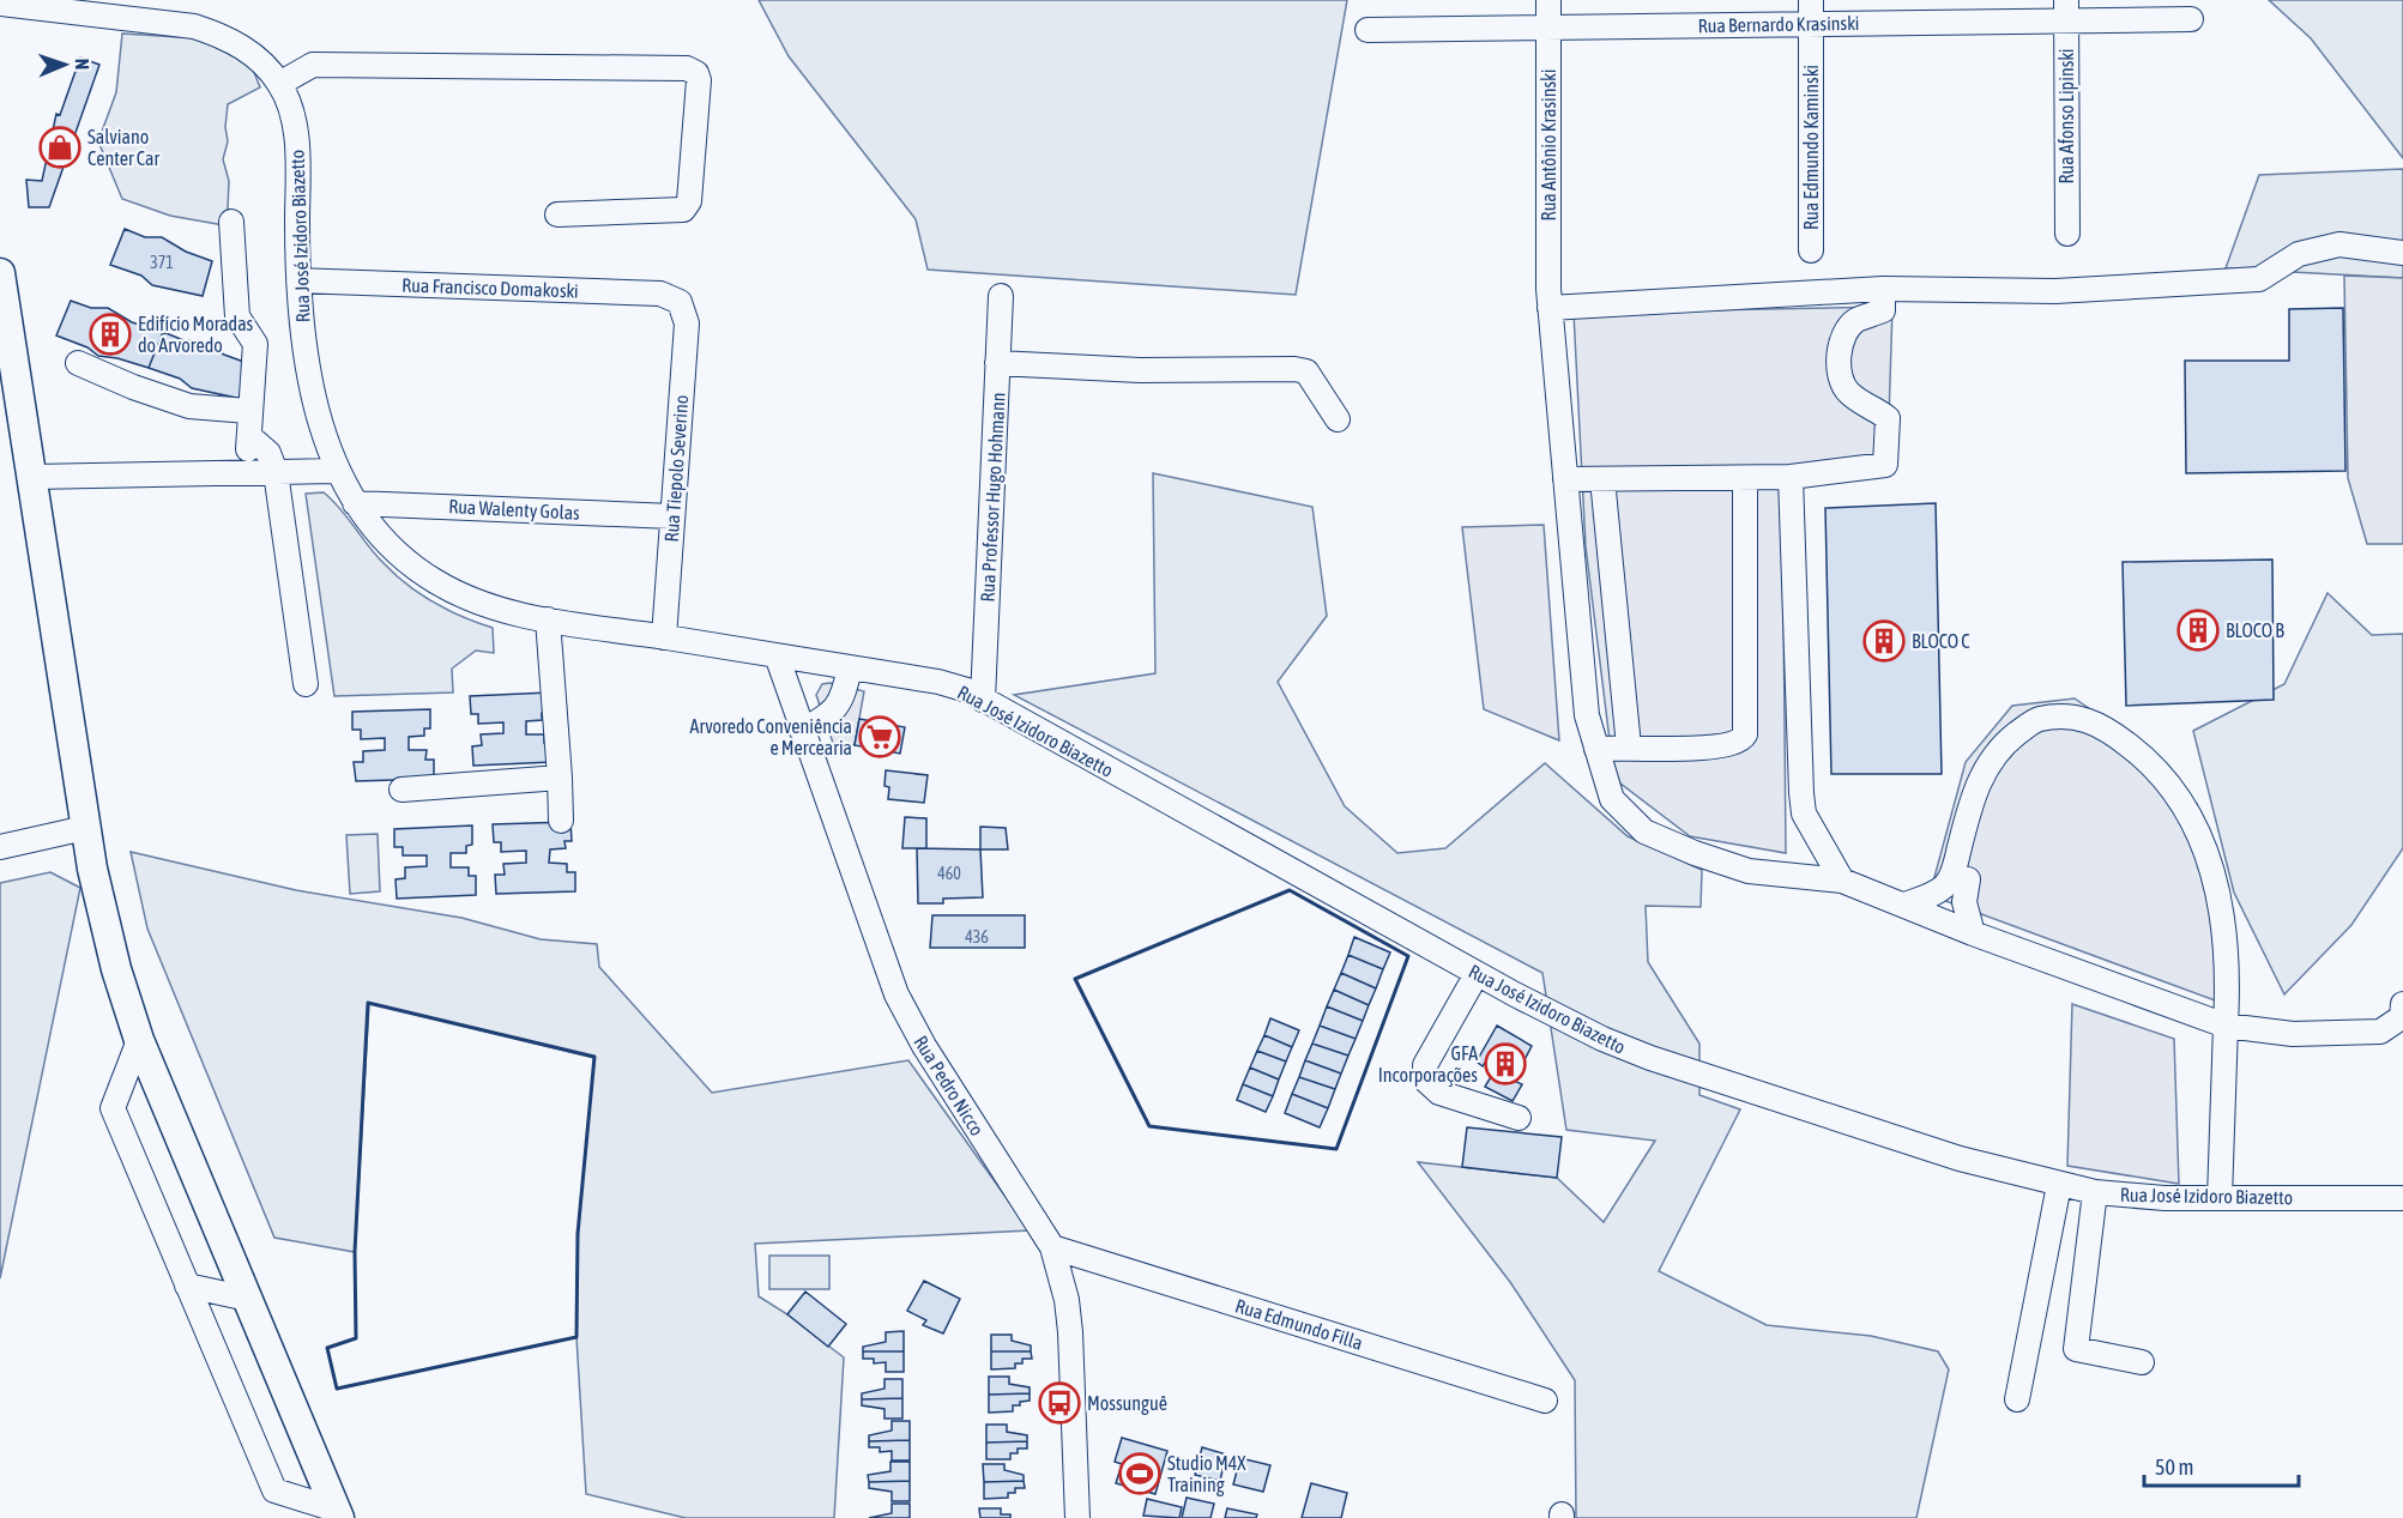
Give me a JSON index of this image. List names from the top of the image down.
{
  "streets": {
    "street": [
      "Rua Bernardo Krasinski",
      "Rua Afonso Lipinski",
      "Rua Antônio Krasinski",
      "Rua Edmundo Kaminski",
      "Rua José Izidoro Biazetto",
      "Rua Francisco Domakoski",
      "Rua Tiepolo Severino",
      "Rua Professor Hugo Hohmann",
      "Rua Walenty Golas",
      "Rua Pedro Nicco",
      "Rua Edmundo Filla"
    ]
  },
  "crossings": [
    ["Rua Bernardo Krasinski", "Rua Afonso Lipinski"],
    ["Rua Bernardo Krasinski", "Rua Antônio Krasinski"],
    ["Rua Bernardo Krasinski", "Rua Edmundo Kaminski"],
    ["Rua José Izidoro Biazetto", "Rua Francisco Domakoski"],
    ["Rua José Izidoro Biazetto", "Rua Tiepolo Severino"],
    ["Rua José Izidoro Biazetto", "Rua Professor Hugo Hohmann"],
    ["Rua José Izidoro Biazetto", "Rua Walenty Golas"],
    ["Rua José Izidoro Biazetto", "Rua Pedro Nicco"],
    ["Rua Francisco Domakoski", "Rua Tiepolo Severino"],
    ["Rua Tiepolo Severino", "Rua Walenty Golas"],
    ["Rua Pedro Nicco", "Rua Edmundo Filla"]
  ],
  "places": {
    "shop": ["Salviano Center Car"],
    "building": [
      "Edifício Moradas do Arvoredo",
      "BLOCO B",
      "BLOCO C",
      "GFA Incorporações"
    ],
    "supermarket": ["Arvoredo Conveniência e Mercearia"],
    "bus stop": ["Mossunguê"],
    "sports": ["Studio M4X Training"]
  },
  "house_numbers": ["371", "460", "436"],
  "scale_bar": "50 m",
  "north": "right"
}
